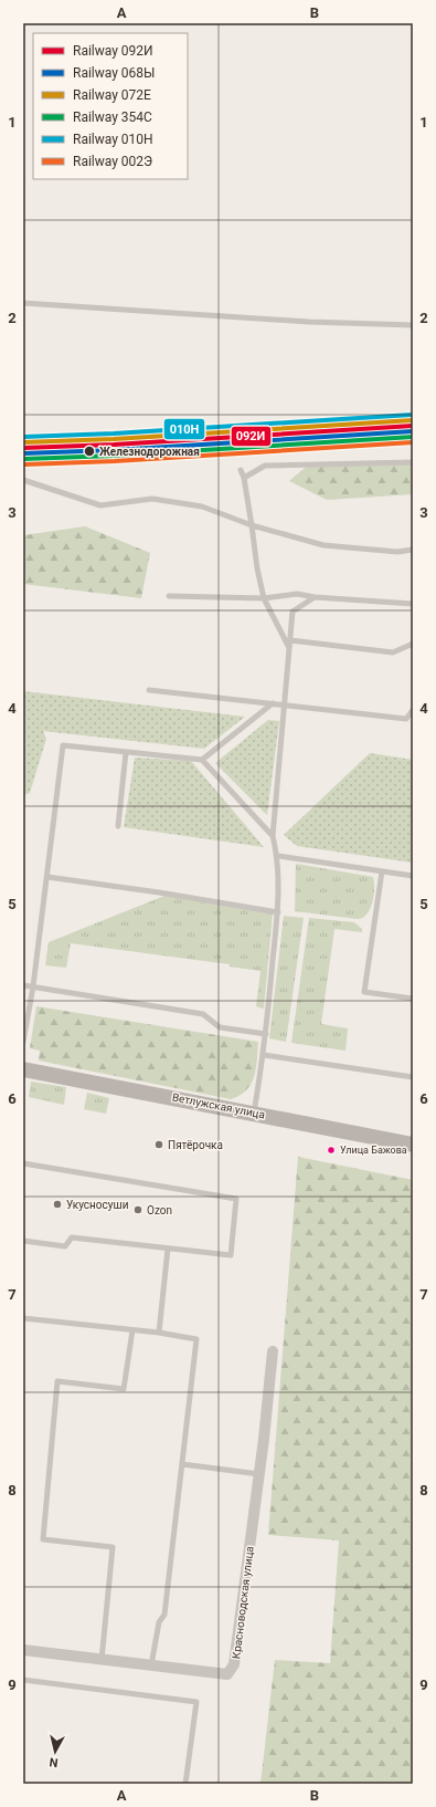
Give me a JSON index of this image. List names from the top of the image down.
{
  "streets": {
    "main road": ["Ветлужская улица"],
    "street": ["Красноводская улица"]
  },
  "places": [
    "Железнодорожная",
    "Пятёрочка",
    "Улица Бажова",
    "Укусносуши",
    "Ozon"
  ],
  "lines": [
    "rail line 010Н",
    "rail line 072Е",
    "rail line 092И",
    "rail line 068Ы",
    "rail line 354С",
    "rail line 002Э"
  ],
  "legend": [
    "Railway 092И",
    "Railway 068Ы",
    "Railway 072Е",
    "Railway 354С",
    "Railway 010Н",
    "Railway 002Э"
  ],
  "north": "bottom",
  "grid": {
    "columns": ["A", "B"],
    "rows": [
      "1",
      "2",
      "3",
      "4",
      "5",
      "6",
      "7",
      "8",
      "9"
    ]
  }
}
